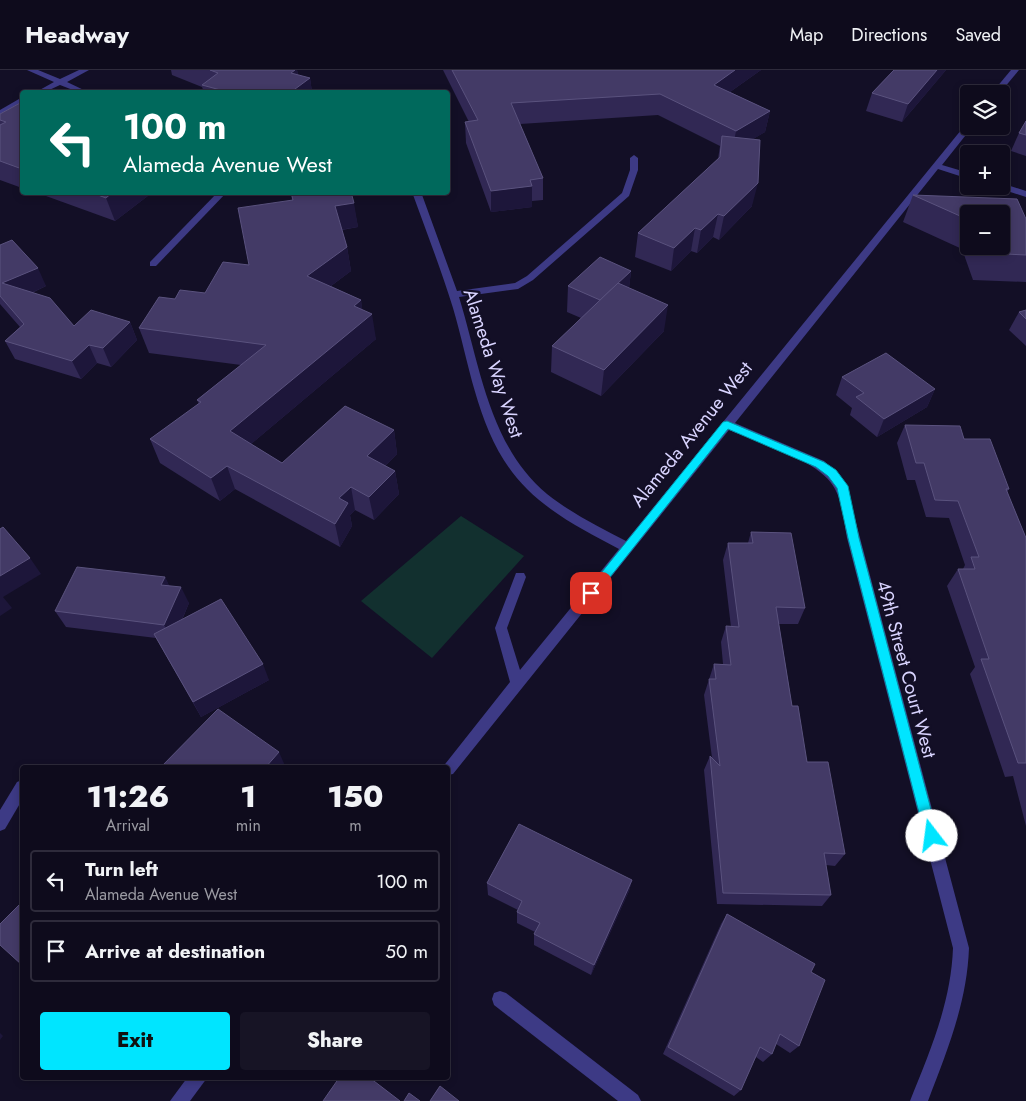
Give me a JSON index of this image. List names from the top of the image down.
{
  "streets": {
    "street": ["Alameda Way West", "Alameda Avenue West", "49th Street Court West"]
  },
  "crossings": [
    ["Alameda Way West", "Alameda Avenue West"],
    ["Alameda Avenue West", "49th Street Court West"]
  ],
  "page": {
    "header": "Headway",
    "nav": ["Map", "Directions", "Saved"],
    "map_buttons": ["+", "−"],
    "turn": ["100 m", "Alameda Avenue West"],
    "eta": [
      "11:26",
      "Arrival",
      "1",
      "min",
      "150",
      "m"
    ],
    "list": [
      {
        "name": "Turn left",
        "note": "Alameda Avenue West",
        "value": "100 m"
      },
      {
        "name": "Arrive at destination",
        "value": "50 m"
      }
    ],
    "buttons": ["Exit", "Share"]
  }
}
